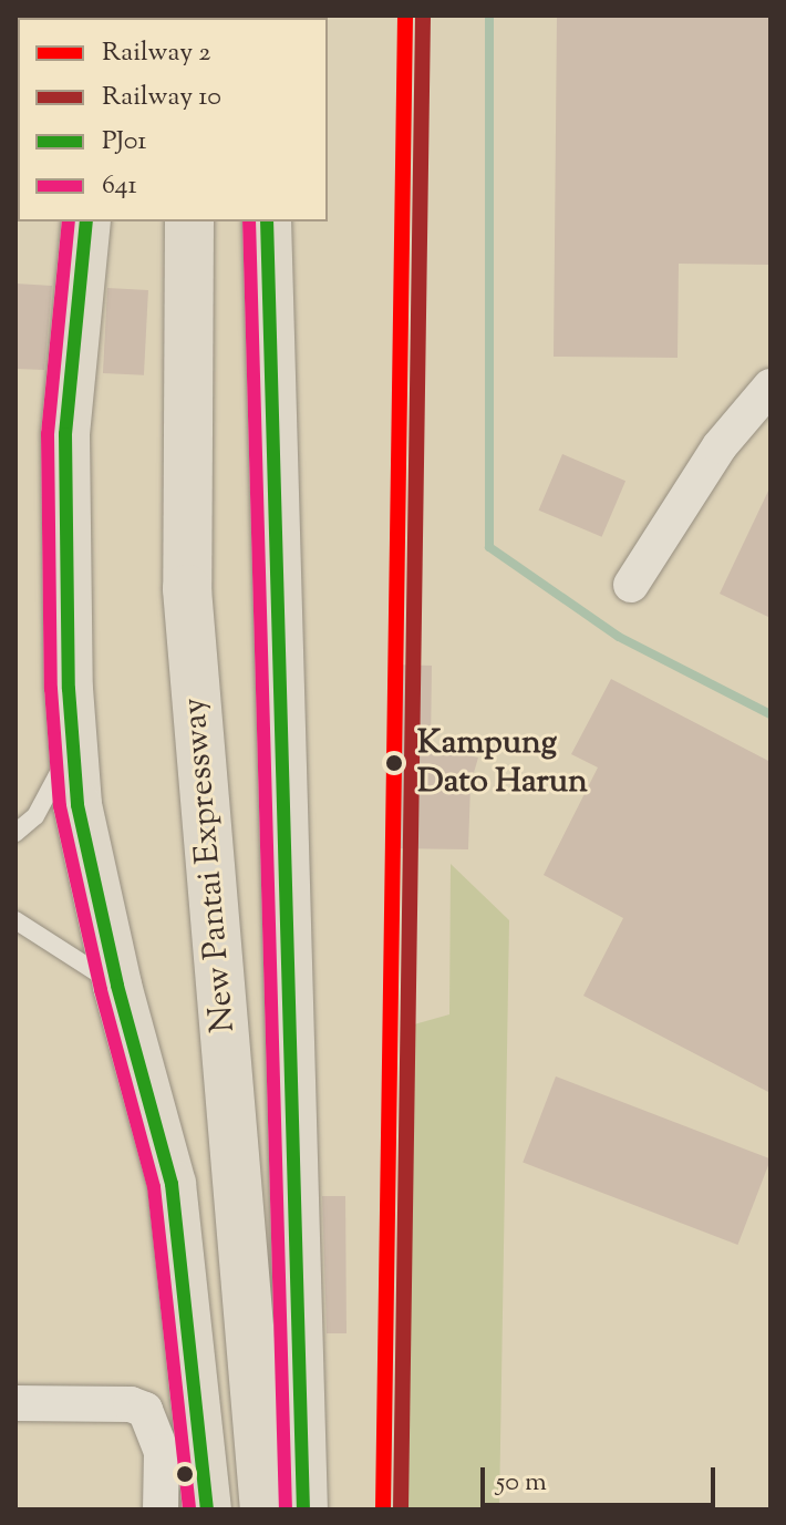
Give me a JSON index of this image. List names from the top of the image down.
{
  "streets": {
    "highway": ["New Pantai Expressway"]
  },
  "places": ["Kampung Dato Harun"],
  "lines": [
    "rail line 2",
    "rail line 10",
    "transit line PJ01",
    "transit line 641"
  ],
  "legend": [
    "Railway 2",
    "Railway 10",
    "PJ01",
    "641"
  ],
  "scale_bar": "50 m"
}
